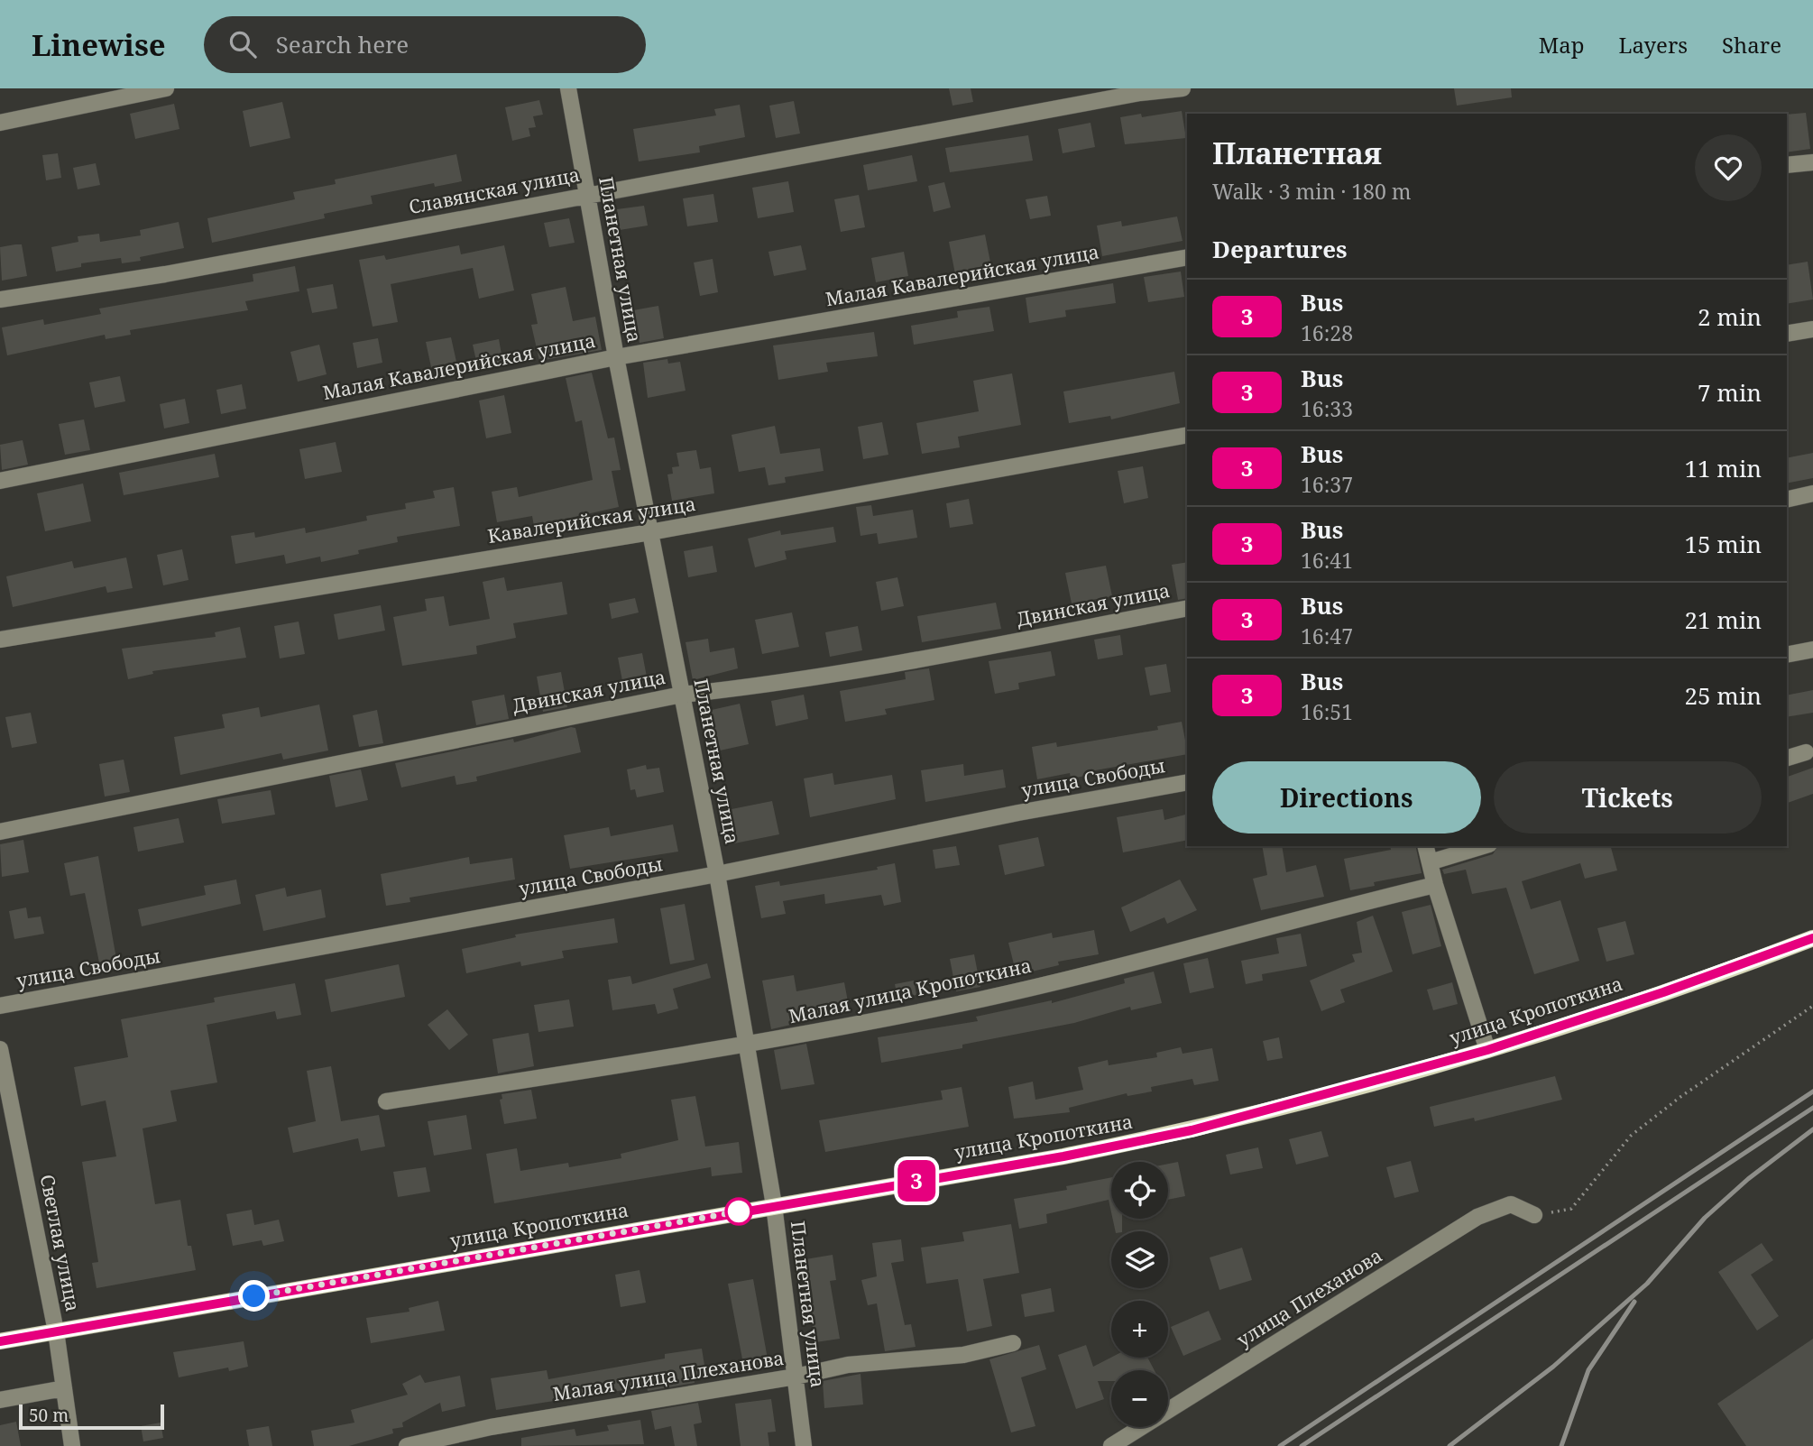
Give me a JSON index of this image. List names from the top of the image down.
{
  "streets": {
    "main road": ["улица Кропоткина"],
    "street": [
      "Славянская улица",
      "Планетная улица",
      "Малая Кавалерийская улица",
      "Кавалерийская улица",
      "Двинская улица",
      "улица Свободы",
      "Малая улица Кропоткина",
      "Светлая улица",
      "улица Плеханова",
      "Малая улица Плеханова"
    ]
  },
  "crossings": [
    ["Славянская улица", "Планетная улица"],
    ["Планетная улица", "Малая Кавалерийская улица"],
    ["Планетная улица", "Кавалерийская улица"],
    ["Планетная улица", "Двинская улица"],
    ["Планетная улица", "улица Свободы"],
    ["Планетная улица", "Малая улица Кропоткина"],
    ["Планетная улица", "улица Кропоткина"],
    ["Планетная улица", "Малая улица Плеханова"],
    ["улица Кропоткина", "Светлая улица"]
  ],
  "lines": ["bus line 3"],
  "scale_bar": "50 m",
  "page": {
    "header": "Linewise",
    "search": "Search here",
    "nav": ["Map", "Layers", "Share"],
    "on_map": "3",
    "heading": [
      ["Планетная", "Walk · 3 min · 180 m"],
      "Departures"
    ],
    "list": [
      {
        "mark": "3",
        "name": "Bus",
        "note": "16:28",
        "value": "2 min"
      },
      {
        "mark": "3",
        "name": "Bus",
        "note": "16:33",
        "value": "7 min"
      },
      {
        "mark": "3",
        "name": "Bus",
        "note": "16:37",
        "value": "11 min"
      },
      {
        "mark": "3",
        "name": "Bus",
        "note": "16:41",
        "value": "15 min"
      },
      {
        "mark": "3",
        "name": "Bus",
        "note": "16:47",
        "value": "21 min"
      },
      {
        "mark": "3",
        "name": "Bus",
        "note": "16:51",
        "value": "25 min"
      }
    ],
    "buttons": ["Directions", "Tickets"],
    "map_buttons": ["+", "−"],
    "scale": "50 m"
  }
}
